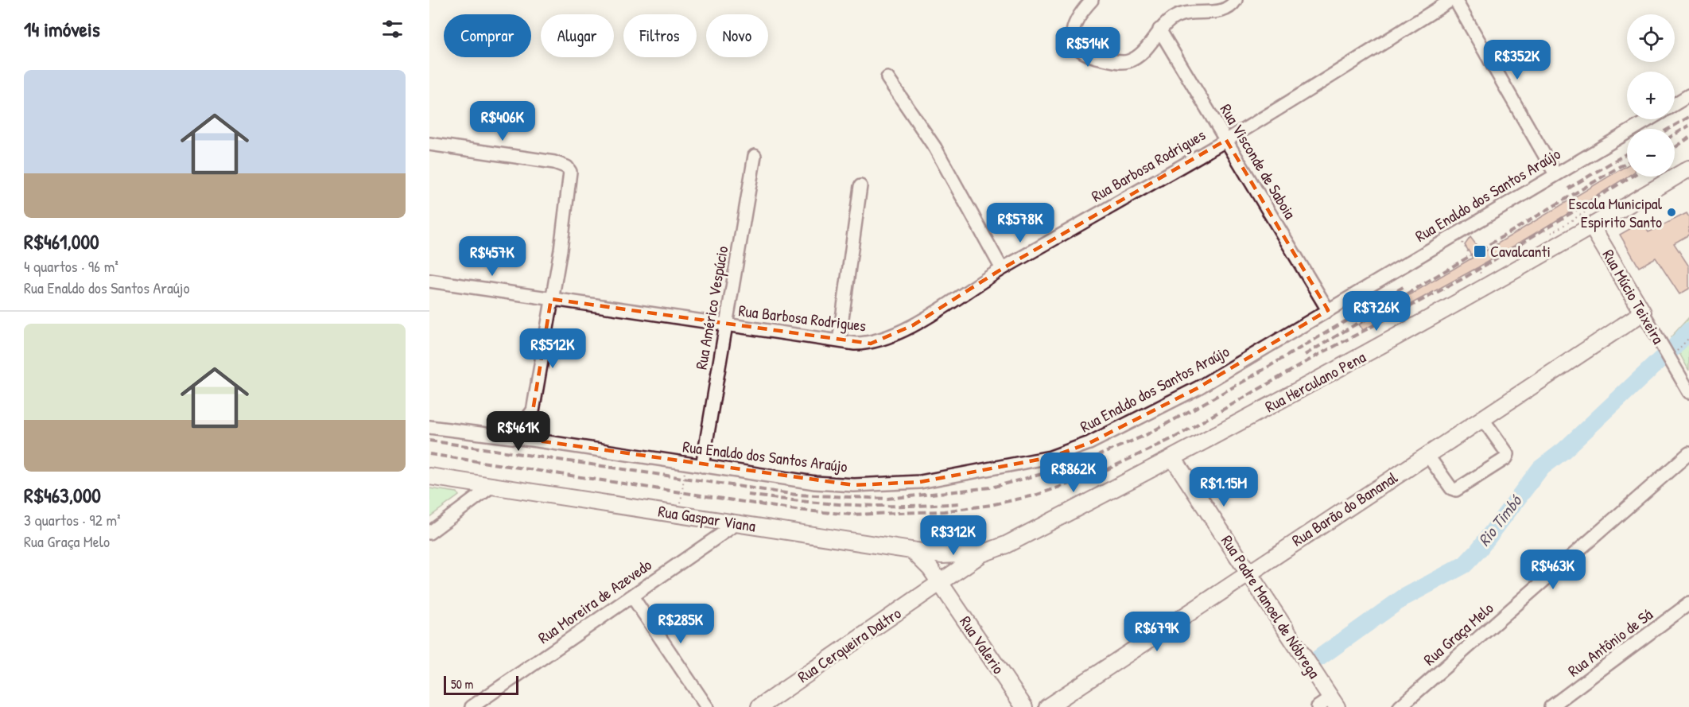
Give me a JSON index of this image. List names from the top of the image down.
{
  "streets": {
    "main road": [
      "Rua Múcio Teixeira",
      "Rua Herculano Pena",
      "Rua Barão do Bananal",
      "Rua Gaspar Viana",
      "Rua Padre Manoel de Nóbrega",
      "Rua Cerqueira Daltro",
      "Rua Valerio"
    ],
    "street": [
      "Rua Visconde de Saboia",
      "Rua Barbosa Rodrigues",
      "Rua Enaldo dos Santos Araújo",
      "Rua Américo Vespúcio",
      "Rua Moreira de Azevedo",
      "Rua Graça Melo",
      "Rua Antônio de Sá"
    ]
  },
  "crossings": [
    ["Rua Visconde de Saboia", "Rua Barbosa Rodrigues"],
    ["Rua Visconde de Saboia", "Rua Enaldo dos Santos Araújo"],
    ["Rua Barbosa Rodrigues", "Rua Américo Vespúcio"],
    ["Rua Enaldo dos Santos Araújo", "Rua Américo Vespúcio"],
    ["Rua Múcio Teixeira", "Rua Herculano Pena"],
    ["Rua Múcio Teixeira", "Rua Barão do Bananal"],
    ["Rua Herculano Pena", "Rua Gaspar Viana"],
    ["Rua Herculano Pena", "Rua Padre Manoel de Nóbrega"],
    ["Rua Herculano Pena", "Rua Cerqueira Daltro"],
    ["Rua Barão do Bananal", "Rua Padre Manoel de Nóbrega"],
    ["Rua Gaspar Viana", "Rua Moreira de Azevedo"],
    ["Rua Gaspar Viana", "Rua Cerqueira Daltro"],
    ["Rua Cerqueira Daltro", "Rua Valerio"]
  ],
  "water": ["Rio Timbó"],
  "places": {
    "other": ["Escola Municipal Espirito Santo"],
    "transit": ["Cavalcanti"]
  },
  "scale_bar": "50 m",
  "page": {
    "heading": "14 imóveis",
    "map_buttons": ["+", "−"],
    "chip": [
      "Comprar",
      "Alugar",
      "Filtros",
      "Novo"
    ],
    "price": [
      "R$514K",
      "R$352K",
      "R$406K",
      "R$578K",
      "R$457K",
      "R$726K",
      "R$512K",
      "R$461K",
      "R$862K",
      "R$1.15M",
      "R$312K",
      "R$463K",
      "R$285K",
      "R$679K"
    ],
    "list": [
      {
        "name": "R$461,000",
        "note": "4 quartos · 96 m² · Rua Enaldo dos Santos Araújo"
      },
      {
        "name": "R$463,000",
        "note": "3 quartos · 92 m² · Rua Graça Melo"
      }
    ],
    "scale": "50 m"
  }
}
